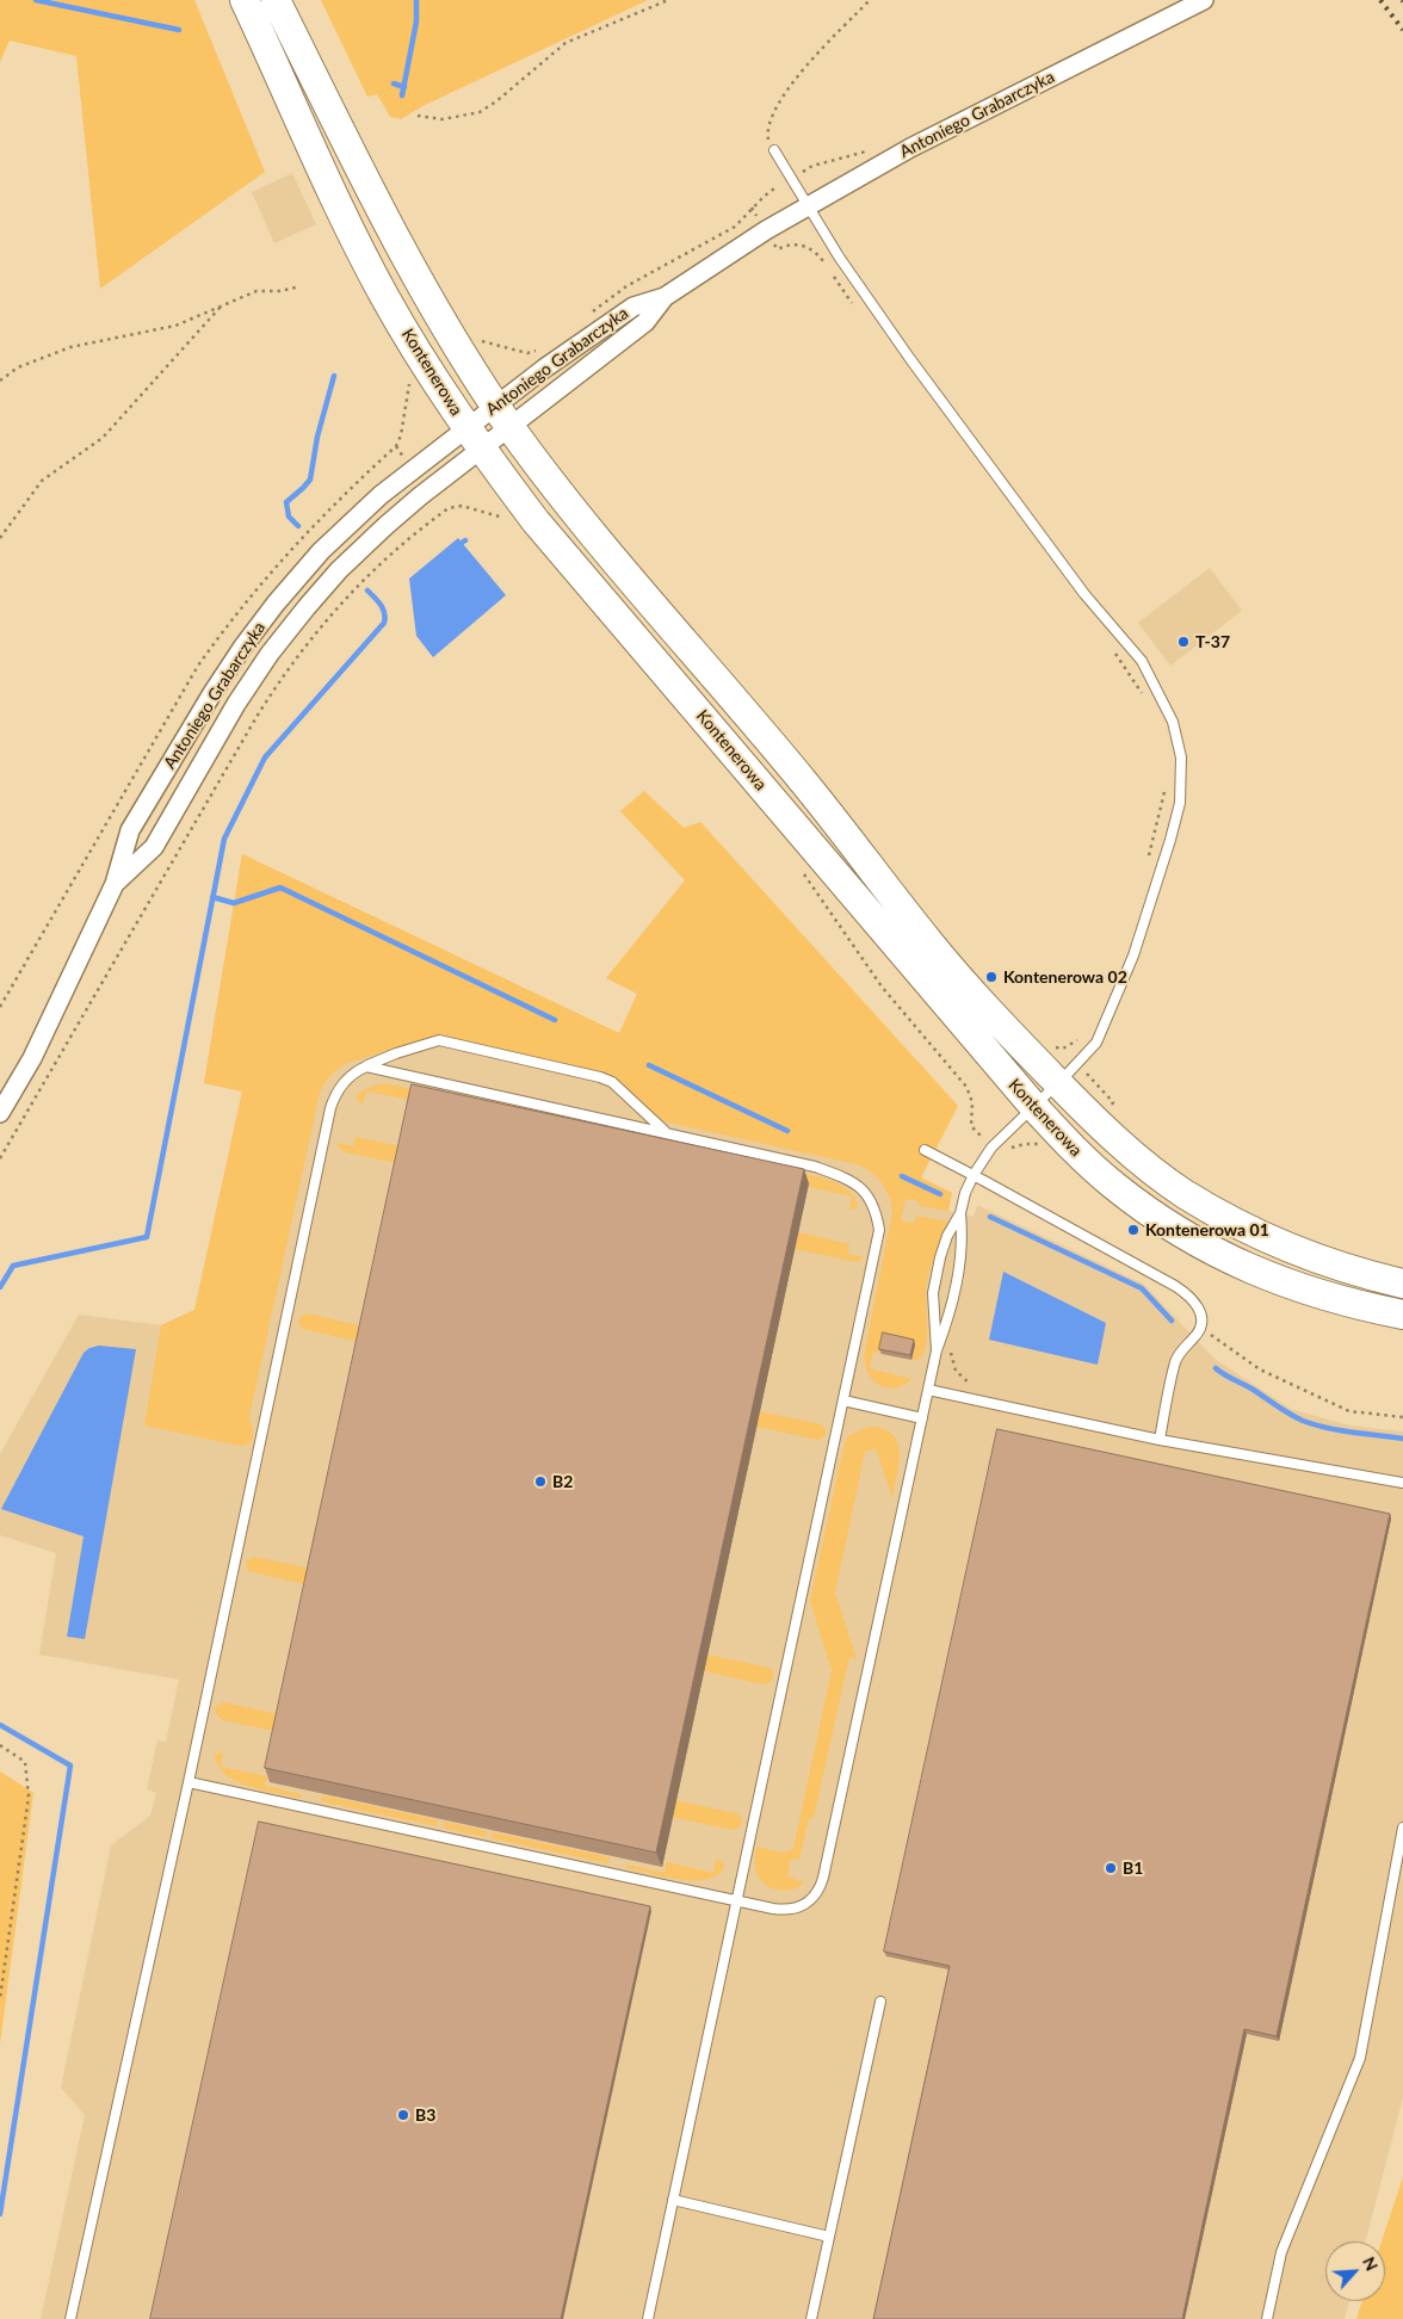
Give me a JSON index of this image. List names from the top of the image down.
{
  "streets": {
    "main road": ["Kontenerowa"],
    "street": ["Antoniego Grabarczyka"]
  },
  "crossings": [
    ["Antoniego Grabarczyka", "Kontenerowa"]
  ],
  "places": [
    "T-37",
    "Kontenerowa 02",
    "Kontenerowa 01",
    "B2",
    "B1",
    "B3"
  ],
  "north": "top right"
}
